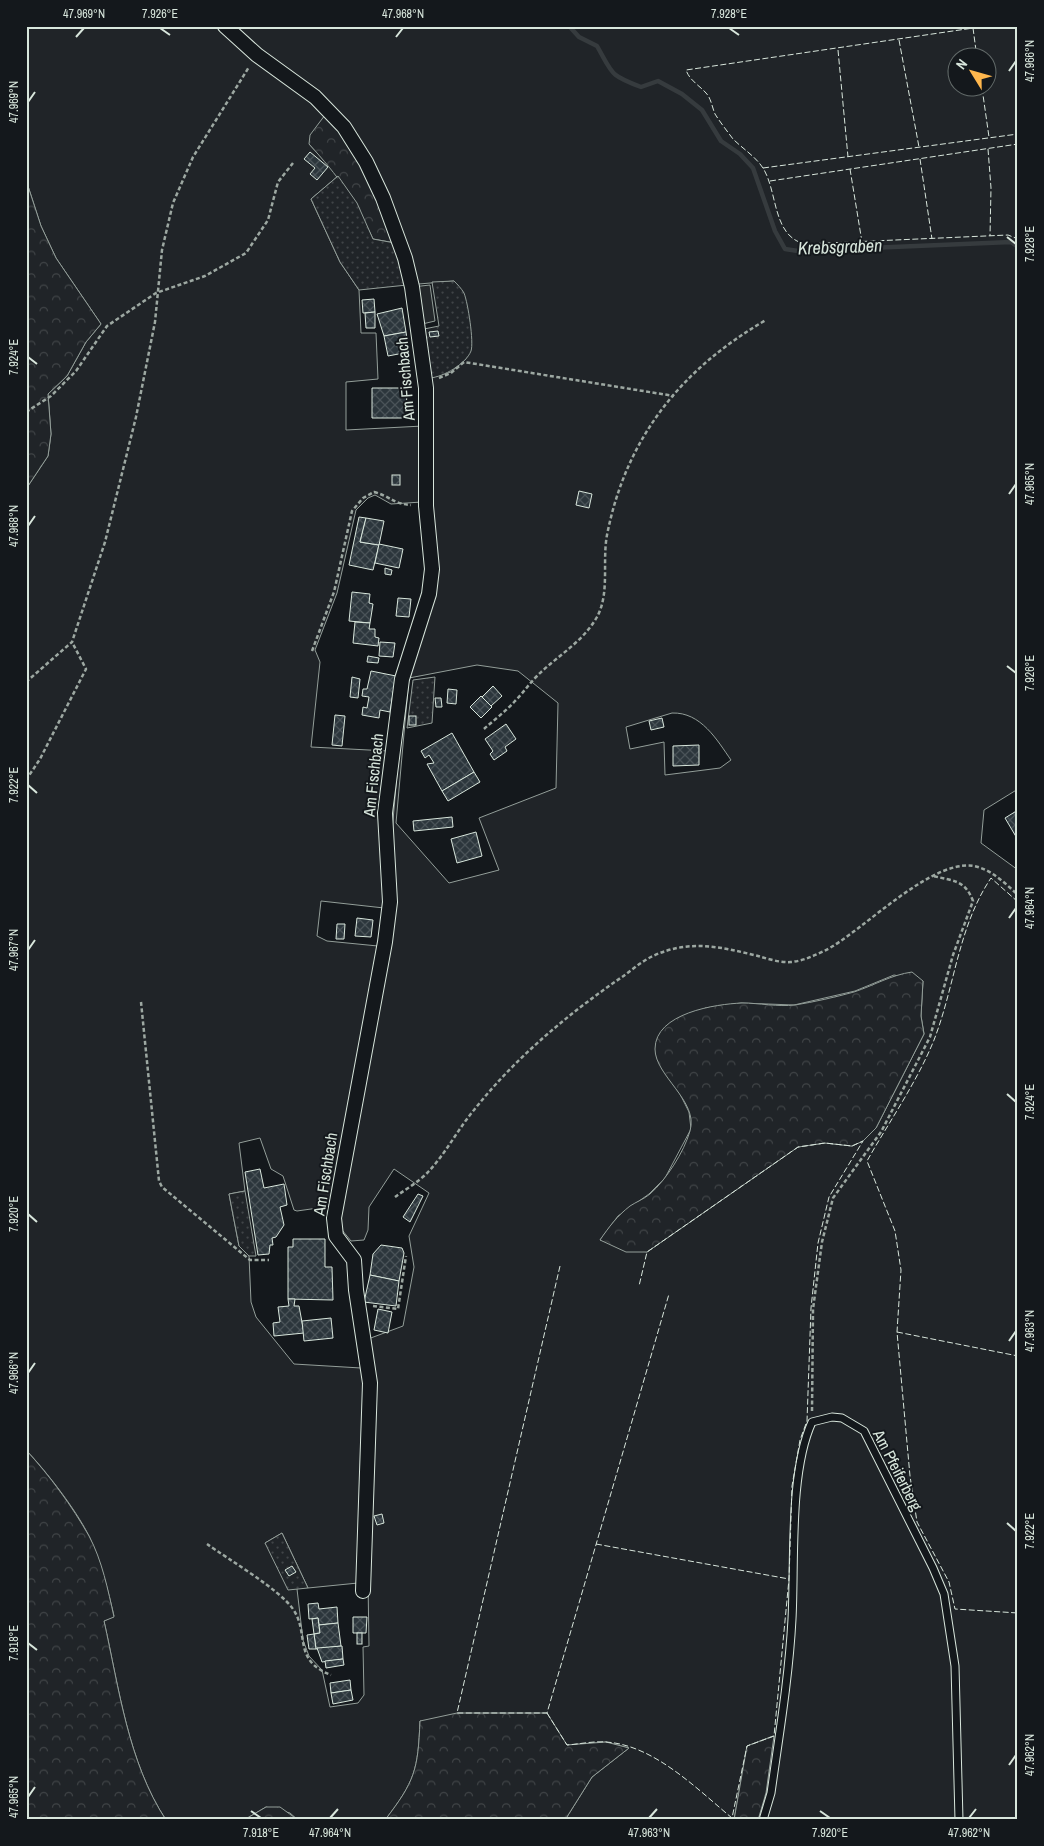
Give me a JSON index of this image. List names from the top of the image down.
{
  "streets": {
    "street": ["Am Fischbach"],
    "lane": ["Am Pfeiferberg"]
  },
  "water": ["Krebsgraben"],
  "north": "top left",
  "coordinates": [
    "47.969°N",
    "7.926°E",
    "47.968°N",
    "7.928°E",
    "47.966°N",
    "7.924°E",
    "47.965°N",
    "7.922°E",
    "47.964°N",
    "47.967°N",
    "7.920°E",
    "47.963°N",
    "7.918°E",
    "47.962°N"
  ]
}
